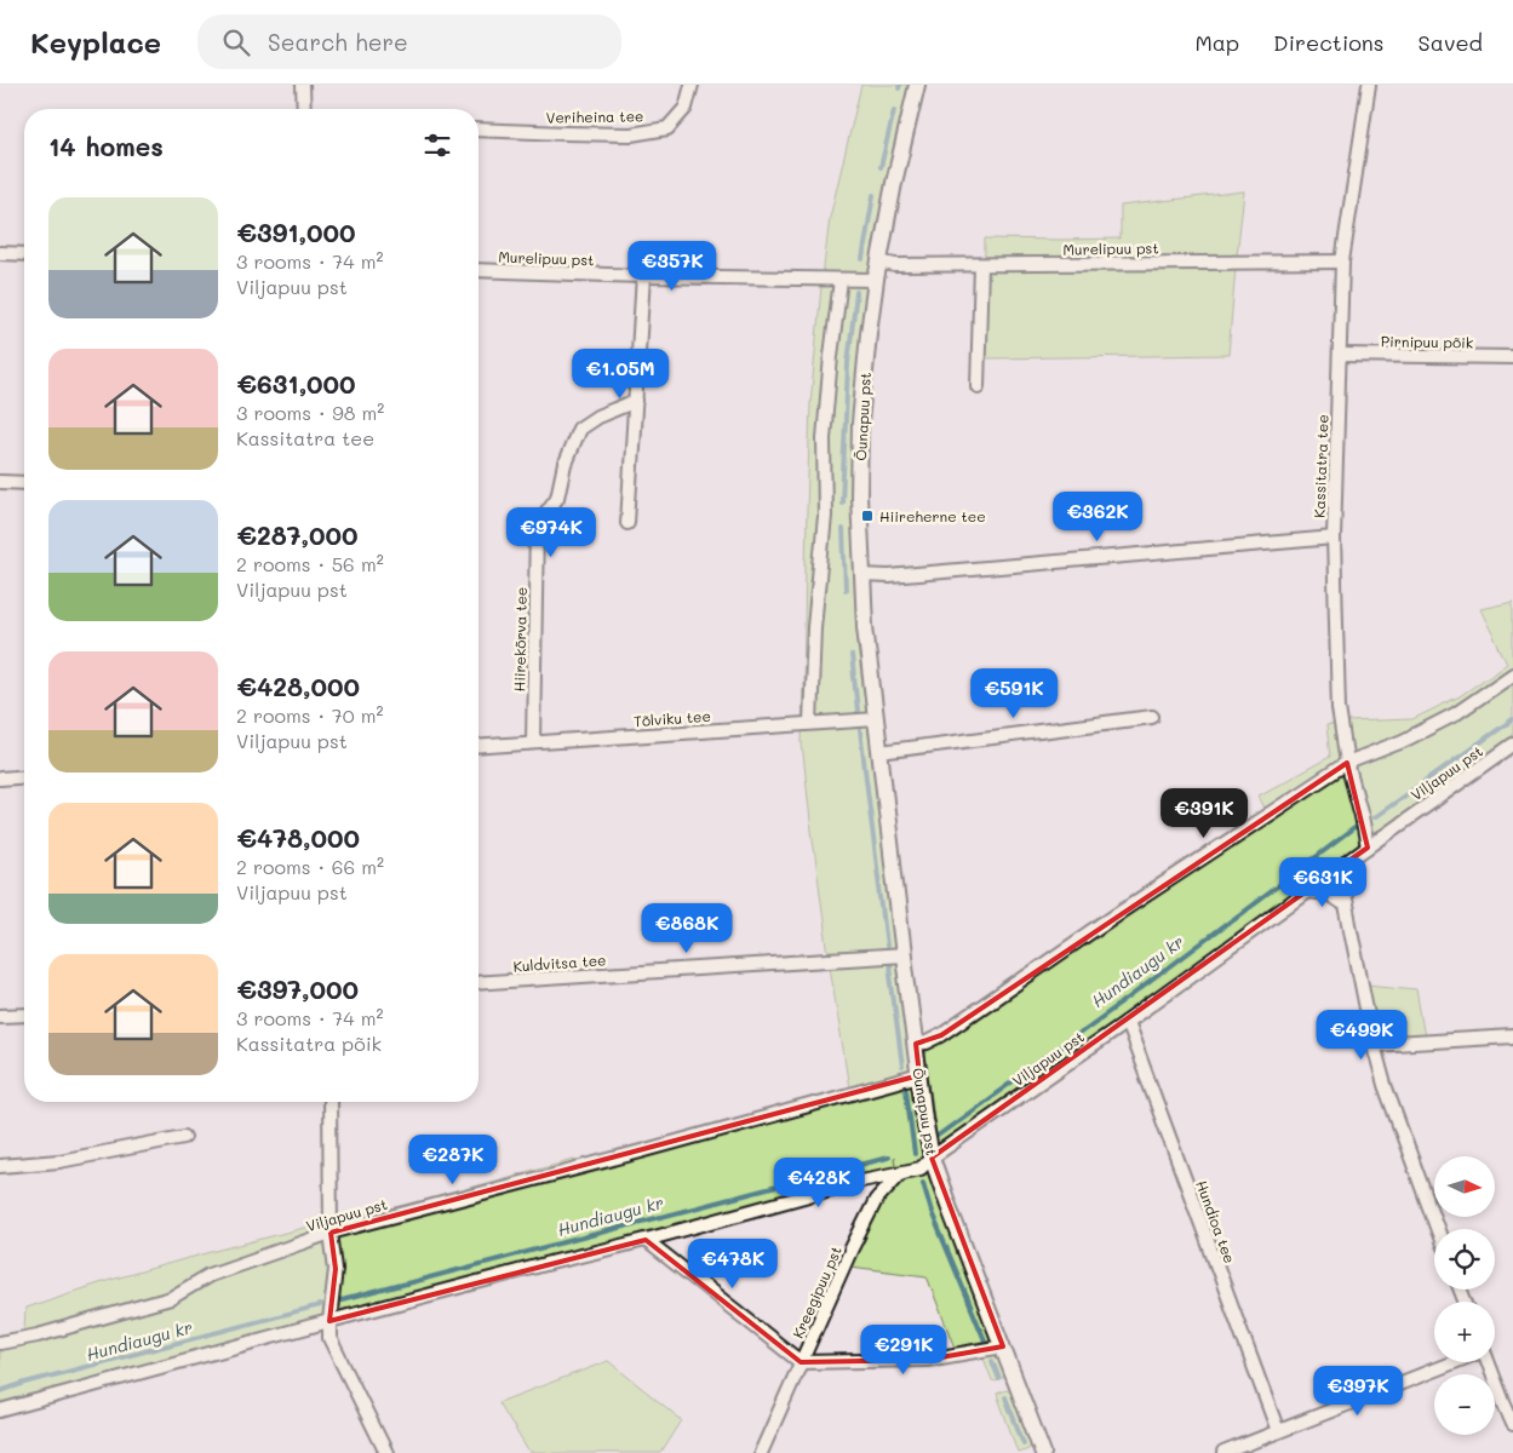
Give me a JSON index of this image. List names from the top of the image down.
{
  "streets": {
    "street": [
      "Veriheina tee",
      "Murelipuu pst",
      "Pirnipuu põik",
      "Õunapuu pst",
      "Kassitatra tee",
      "Hiirekõrva tee",
      "Tõlviku tee",
      "Viljapuu pst",
      "Kuldvitsa tee",
      "Hundioa tee",
      "Kreegipuu pst"
    ]
  },
  "crossings": [
    ["Murelipuu pst", "Õunapuu pst"],
    ["Murelipuu pst", "Kassitatra tee"],
    ["Pirnipuu põik", "Kassitatra tee"],
    ["Õunapuu pst", "Tõlviku tee"],
    ["Õunapuu pst", "Viljapuu pst"],
    ["Õunapuu pst", "Kuldvitsa tee"],
    ["Õunapuu pst", "Kreegipuu pst"],
    ["Kassitatra tee", "Viljapuu pst"],
    ["Hiirekõrva tee", "Tõlviku tee"],
    ["Viljapuu pst", "Hundioa tee"],
    ["Viljapuu pst", "Kreegipuu pst"]
  ],
  "water": ["Hundiaugu kr"],
  "places": {
    "transit": ["Hiireherne tee"]
  },
  "north": "right",
  "page": {
    "header": "Keyplace",
    "search": "Search here",
    "nav": ["Map", "Directions", "Saved"],
    "heading": "14 homes",
    "list": [
      {
        "name": "€391,000",
        "note": "3 rooms · 74 m² · Viljapuu pst"
      },
      {
        "name": "€631,000",
        "note": "3 rooms · 98 m² · Kassitatra tee"
      },
      {
        "name": "€287,000",
        "note": "2 rooms · 56 m² · Viljapuu pst"
      },
      {
        "name": "€428,000",
        "note": "2 rooms · 70 m² · Viljapuu pst"
      },
      {
        "name": "€478,000",
        "note": "2 rooms · 66 m² · Viljapuu pst"
      },
      {
        "name": "€397,000",
        "note": "3 rooms · 74 m² · Kassitatra põik"
      }
    ],
    "price": [
      "€357K",
      "€1.05M",
      "€362K",
      "€974K",
      "€591K",
      "€391K",
      "€631K",
      "€868K",
      "€499K",
      "€287K",
      "€428K",
      "€478K",
      "€291K",
      "€397K"
    ],
    "map_buttons": ["+", "−"]
  }
}
